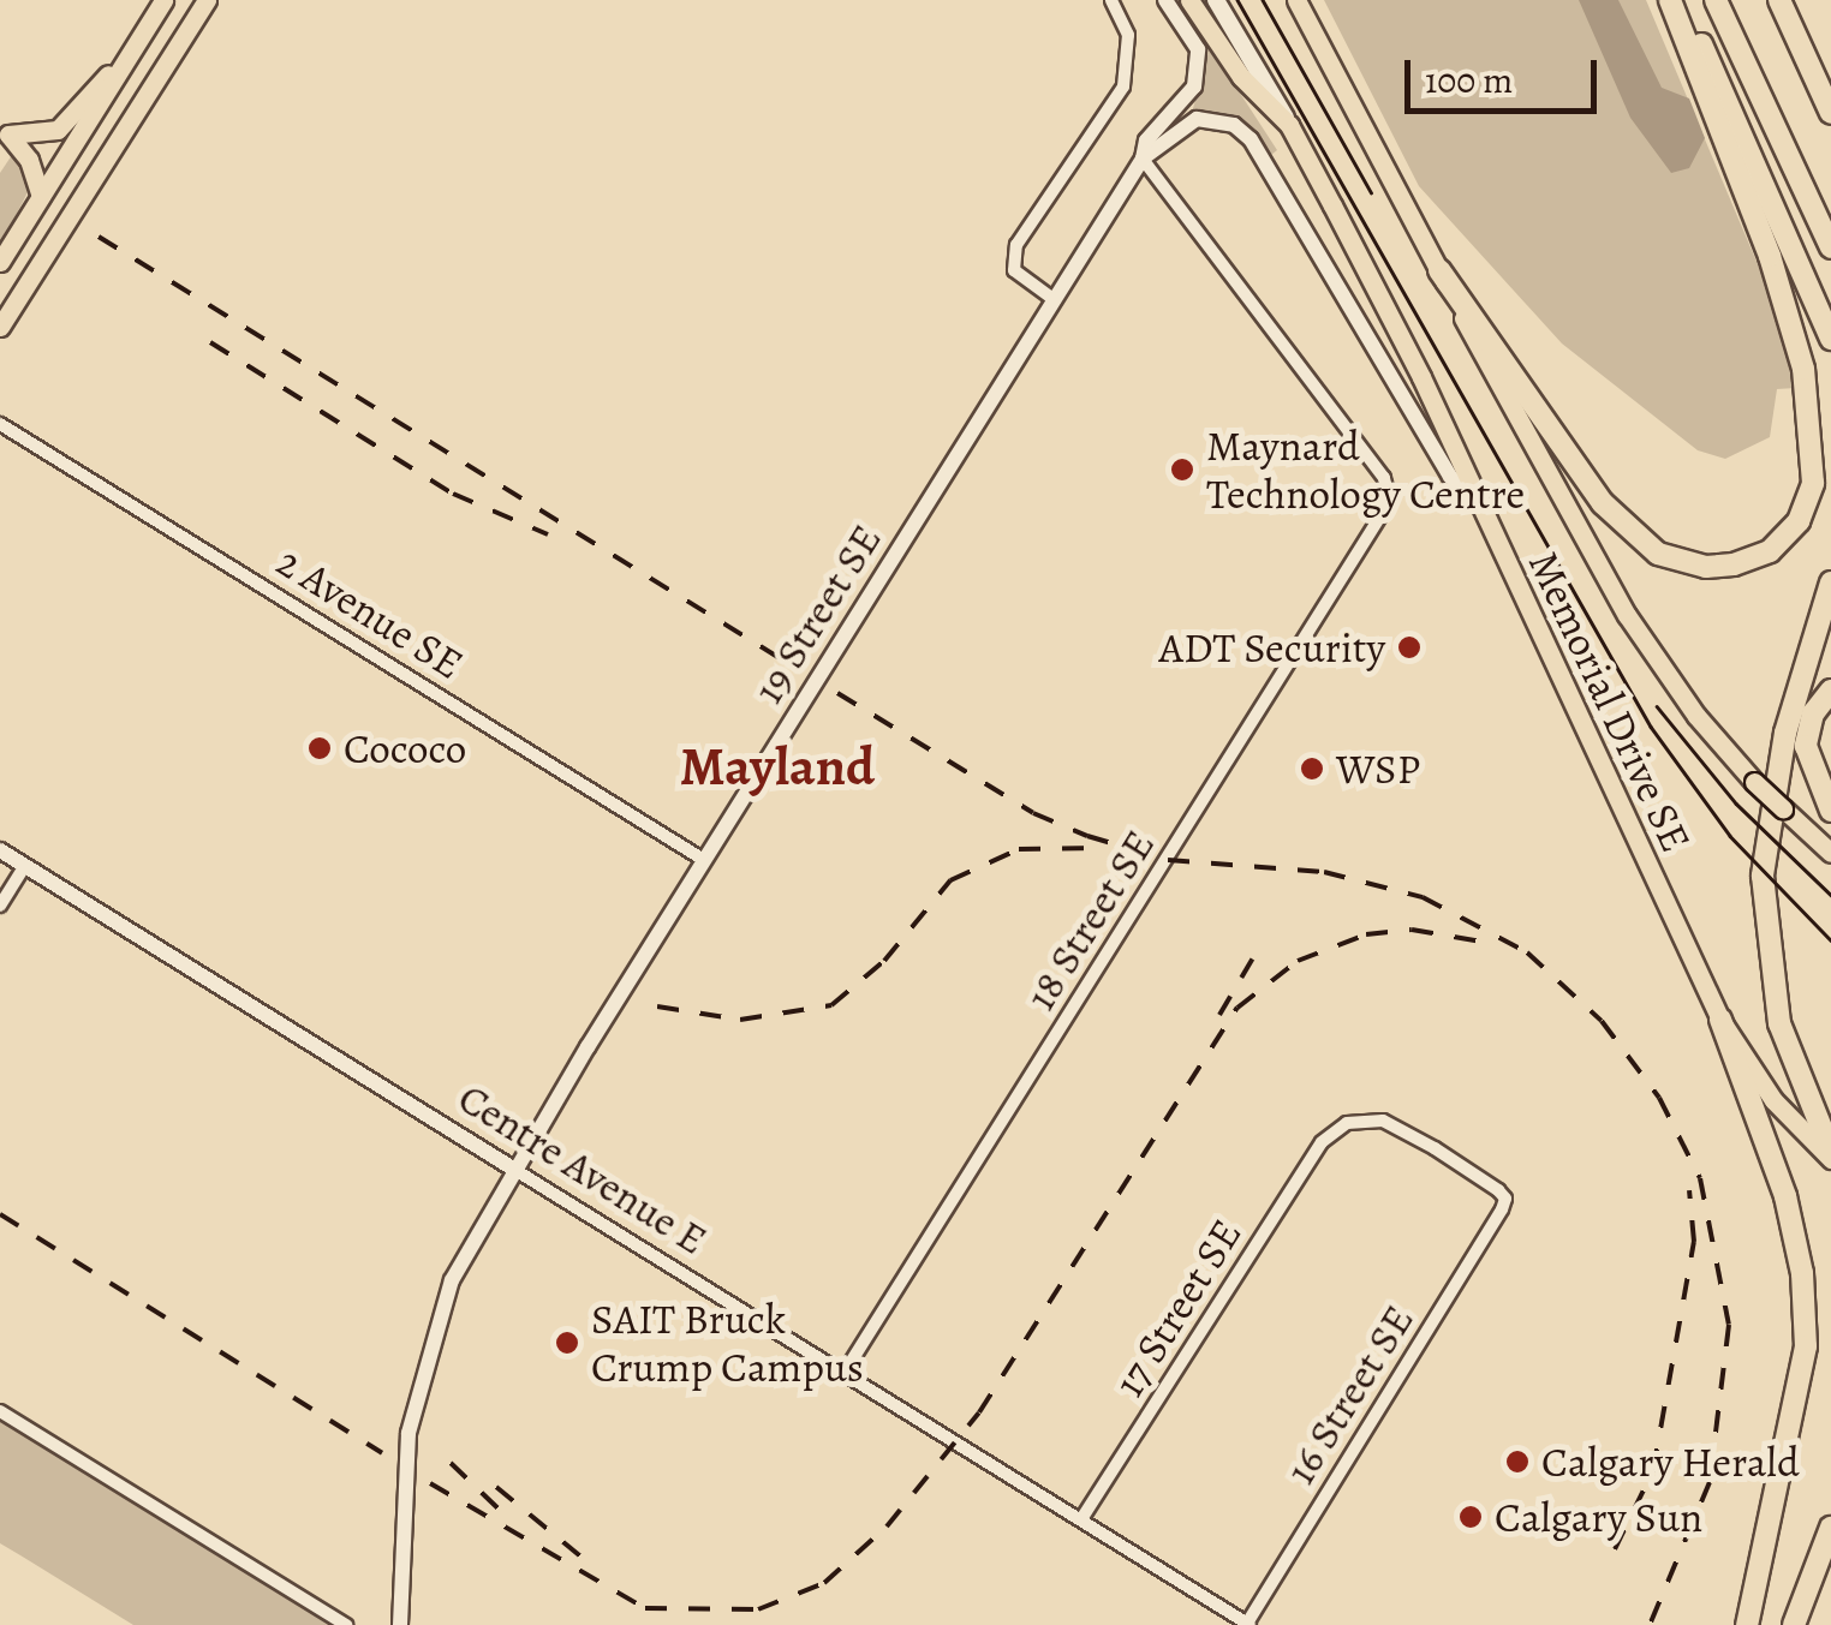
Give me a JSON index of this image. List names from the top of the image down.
{
  "streets": {
    "main road": ["Memorial Drive SE"],
    "street": [
      "2 Avenue SE",
      "19 Street SE",
      "18 Street SE",
      "Centre Avenue E",
      "17 Street SE",
      "16 Street SE"
    ]
  },
  "crossings": [
    ["2 Avenue SE", "19 Street SE"],
    ["19 Street SE", "18 Street SE"],
    ["19 Street SE", "Centre Avenue E"],
    ["18 Street SE", "Centre Avenue E"],
    ["Centre Avenue E", "17 Street SE"],
    ["Centre Avenue E", "16 Street SE"],
    ["17 Street SE", "16 Street SE"]
  ],
  "districts": ["Mayland"],
  "places": [
    "Maynard Technology Centre",
    "ADT Security",
    "Cococo",
    "WSP",
    "SAIT Bruck Crump Campus",
    "Calgary Herald",
    "Calgary Sun"
  ],
  "scale_bar": "100 m"
}
